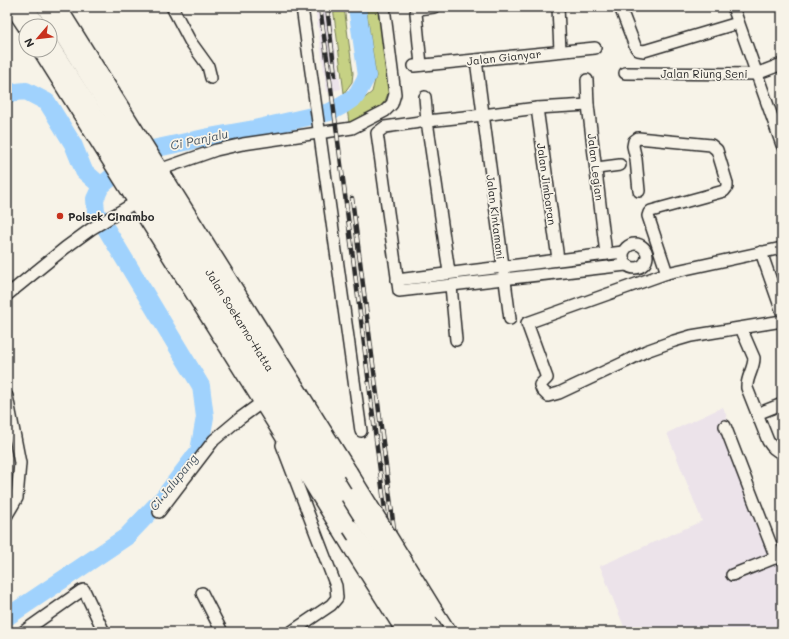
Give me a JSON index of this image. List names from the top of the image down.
{
  "streets": {
    "highway": ["Jalan Soekarno-Hatta"],
    "street": [
      "Jalan Gianyar",
      "Jalan Riung Seni",
      "Jalan Legian",
      "Jalan Jimbaran",
      "Jalan Kintamani"
    ]
  },
  "crossings": [
    ["Jalan Gianyar", "Jalan Kintamani"]
  ],
  "water": ["Ci Panjalu", "Ci Jalupang"],
  "places": ["Polsek Cinambo"],
  "north": "bottom left"
}
